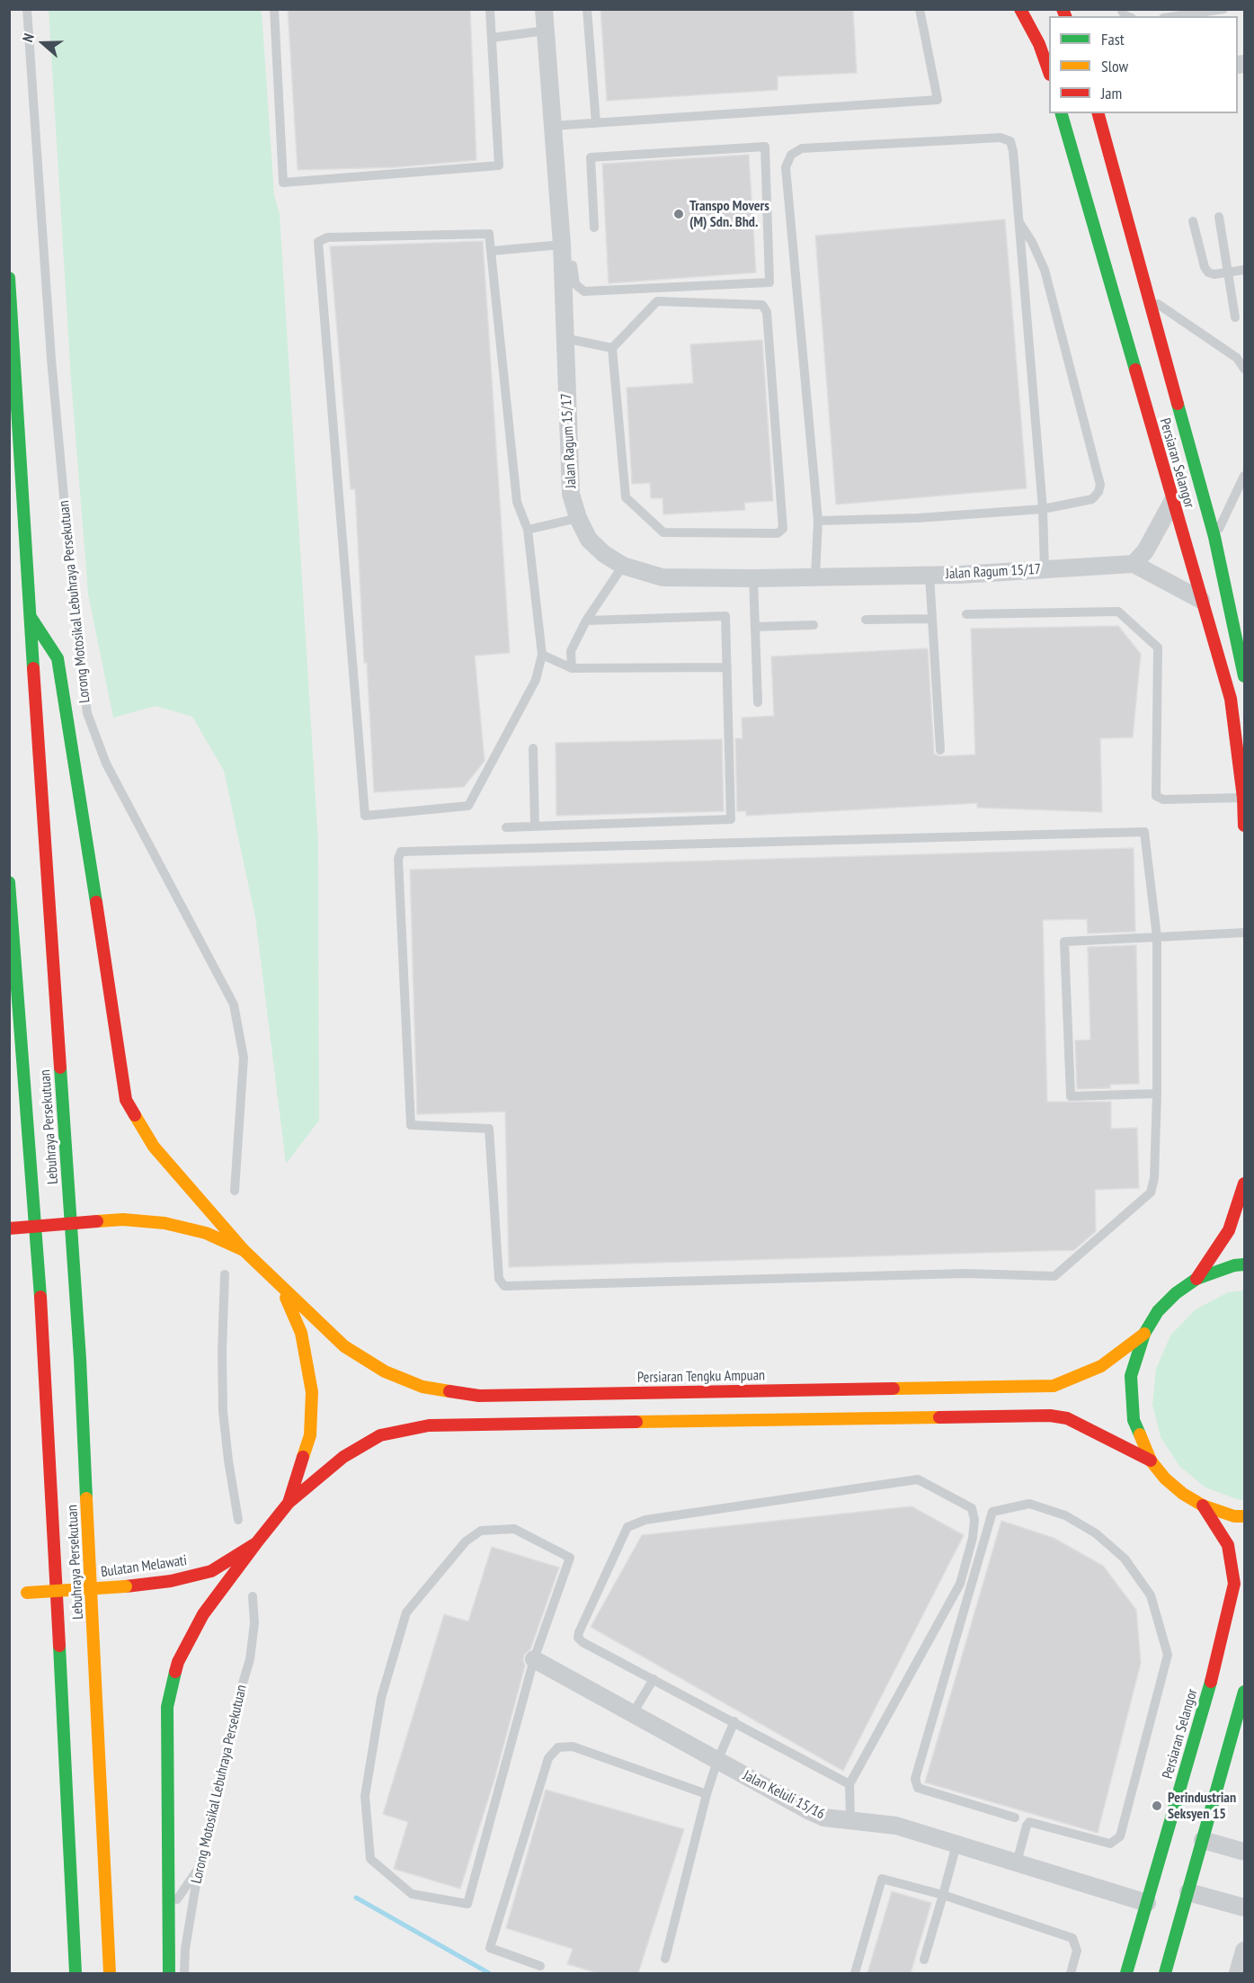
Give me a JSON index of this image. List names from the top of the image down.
{
  "streets": {
    "main road": [
      "Persiaran Selangor",
      "Lebuhraya Persekutuan",
      "Persiaran Tengku Ampuan",
      "Bulatan Melawati"
    ],
    "street": ["Jalan Ragum 15/17", "Jalan Keluli 15/16"],
    "lane": ["Lorong Motosikal Lebuhraya Persekutuan"]
  },
  "crossings": [
    ["Persiaran Selangor", "Jalan Keluli 15/16"],
    ["Persiaran Tengku Ampuan", "Bulatan Melawati"]
  ],
  "places": ["Transpo Movers (M) Sdn. Bhd.", "Perindustrian Seksyen 15"],
  "legend": ["Fast", "Slow", "Jam"],
  "north": "left"
}
